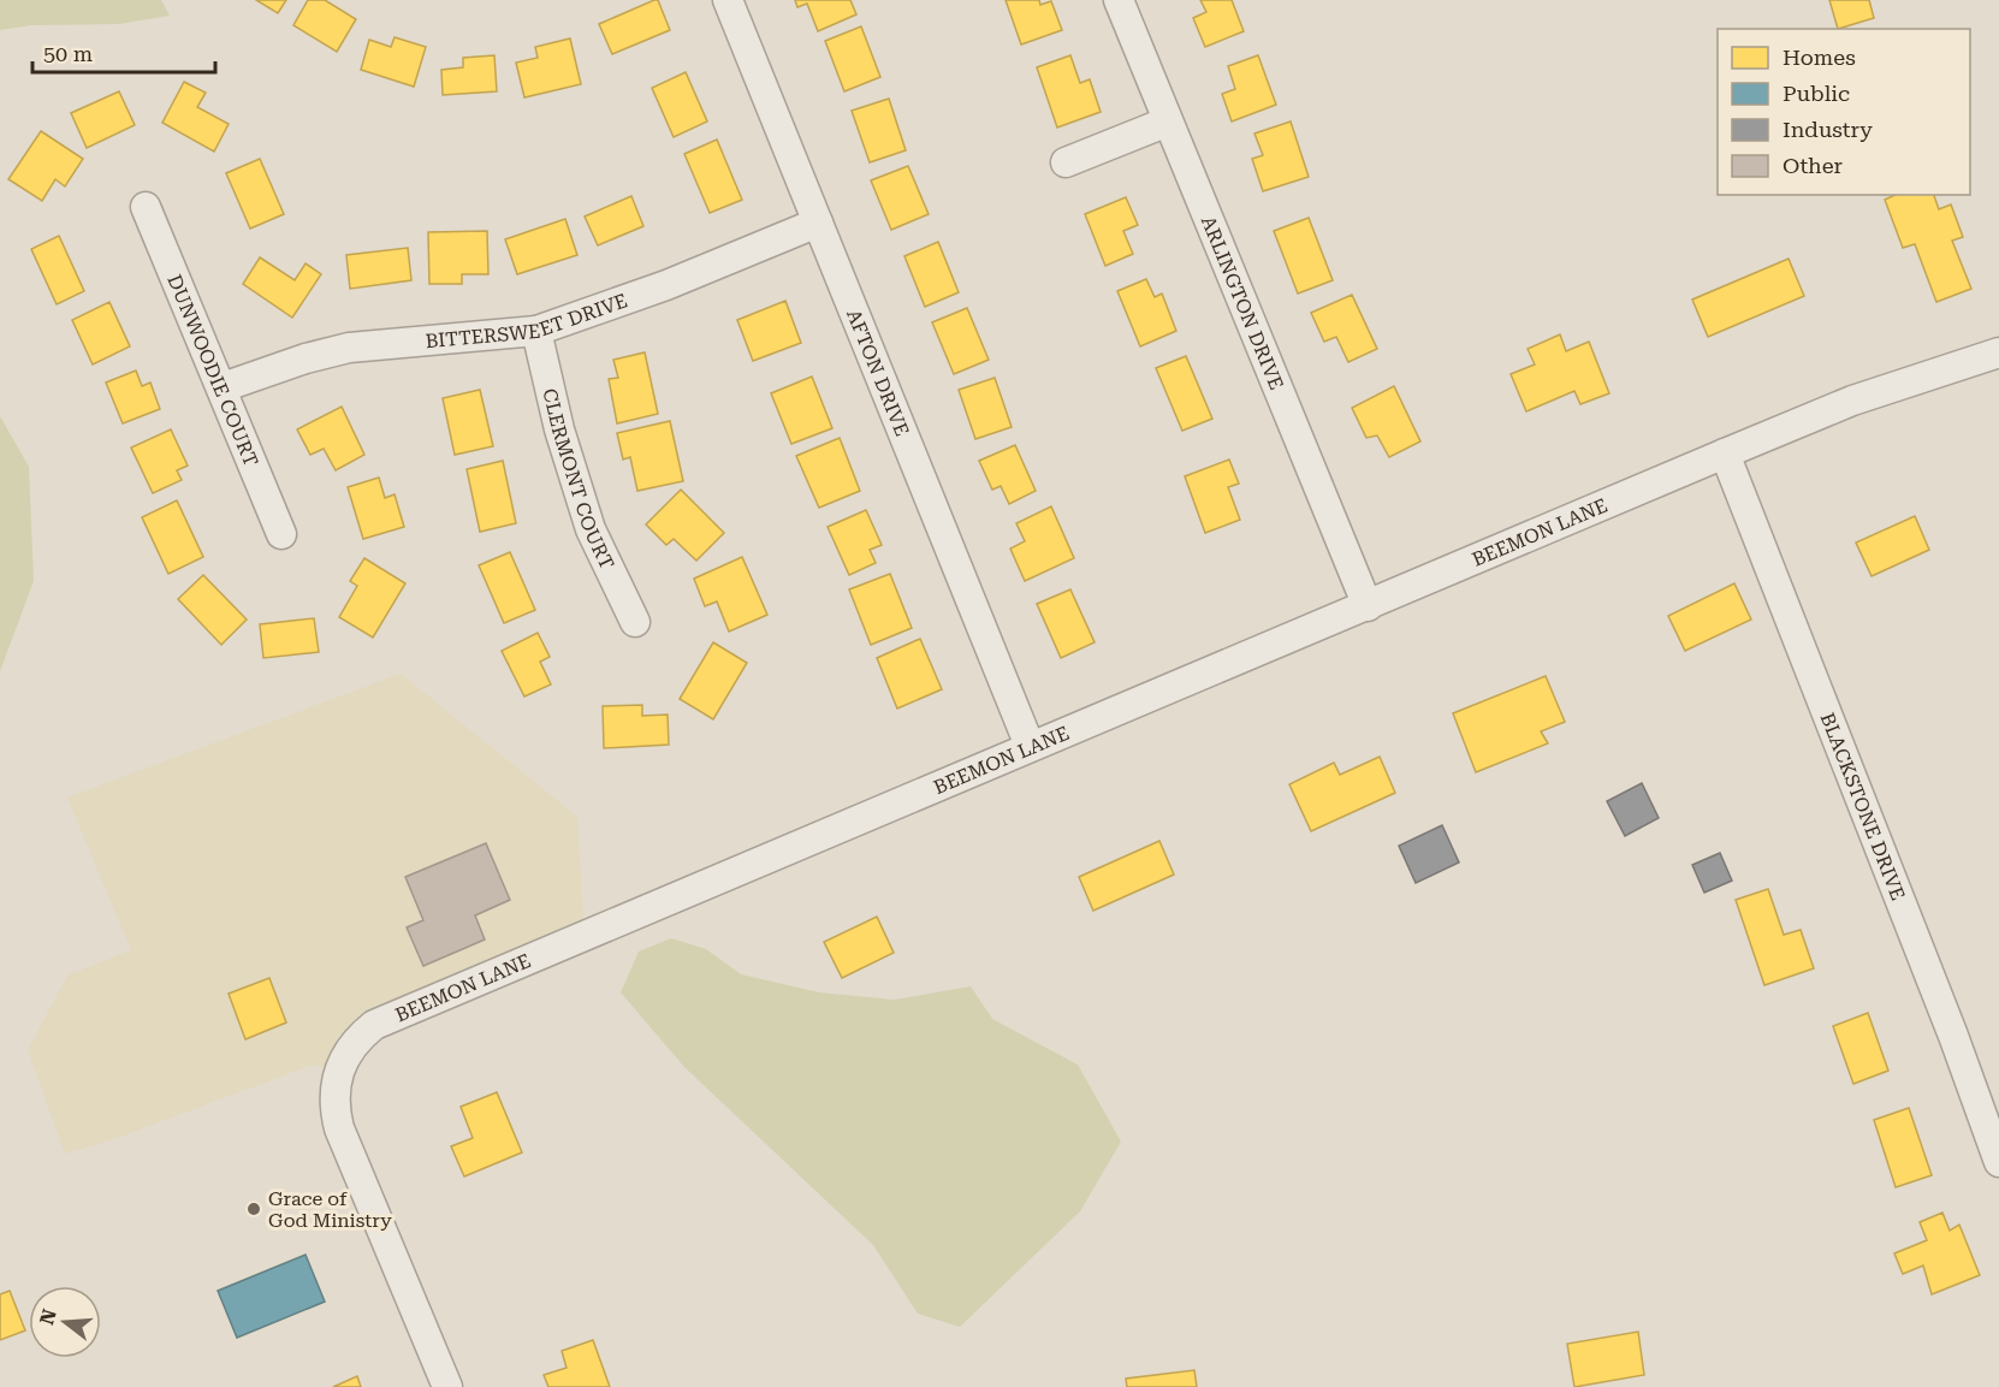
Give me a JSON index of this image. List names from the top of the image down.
{
  "streets": {
    "street": [
      "ARLINGTON DRIVE",
      "BITTERSWEET DRIVE",
      "DUNWOODIE COURT",
      "AFTON DRIVE",
      "CLERMONT COURT",
      "BEEMON LANE",
      "BLACKSTONE DRIVE"
    ]
  },
  "crossings": [
    ["ARLINGTON DRIVE", "BEEMON LANE"],
    ["BITTERSWEET DRIVE", "DUNWOODIE COURT"],
    ["BITTERSWEET DRIVE", "AFTON DRIVE"],
    ["BITTERSWEET DRIVE", "CLERMONT COURT"],
    ["AFTON DRIVE", "BEEMON LANE"],
    ["BEEMON LANE", "BLACKSTONE DRIVE"]
  ],
  "places": ["Grace of God Ministry"],
  "legend": [
    "Homes",
    "Public",
    "Industry",
    "Other"
  ],
  "scale_bar": "50 m",
  "north": "left"
}
